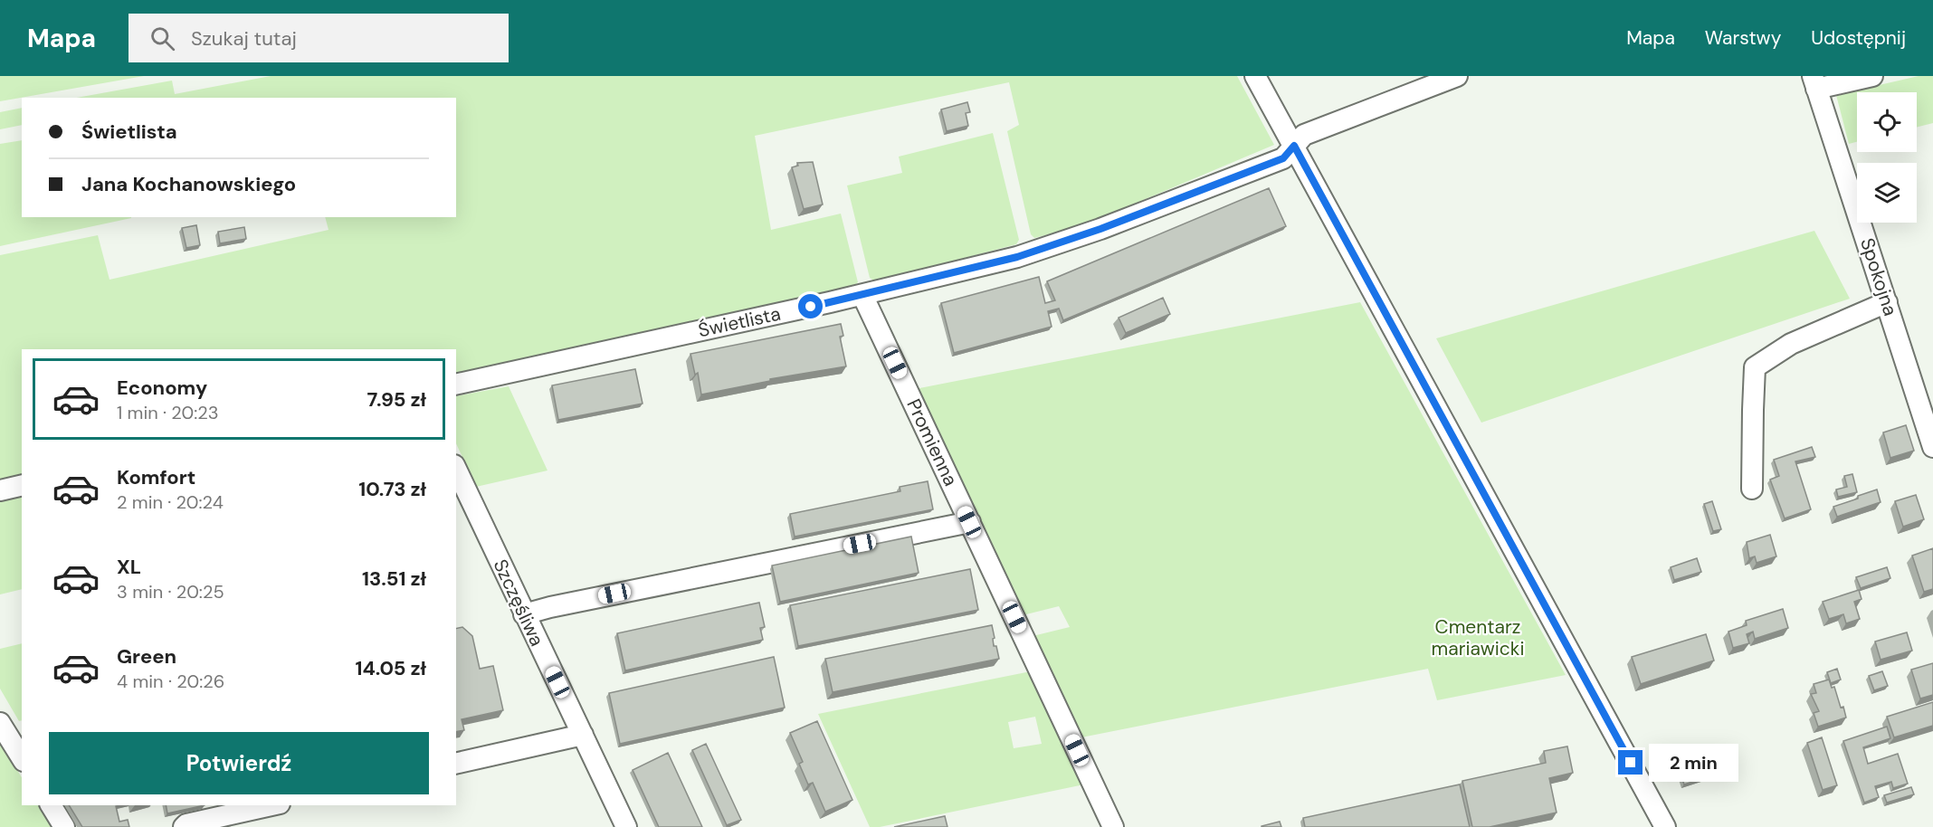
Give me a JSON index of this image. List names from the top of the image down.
{
  "streets": {
    "street": [
      "Spokojna",
      "Świetlista",
      "Promienna",
      "Szczęśliwa"
    ]
  },
  "crossings": [
    ["Świetlista", "Promienna"]
  ],
  "parks": ["Cmentarz mariawicki"],
  "page": {
    "header": "Mapa",
    "search": "Szukaj tutaj",
    "nav": ["Mapa", "Warstwy", "Udostępnij"],
    "banner": ["Świetlista", "Jana Kochanowskiego"],
    "list": [
      {
        "name": "Economy",
        "note": "1 min · 20:23",
        "value": "7.95 zł"
      },
      {
        "name": "Komfort",
        "note": "2 min · 20:24",
        "value": "10.73 zł"
      },
      {
        "name": "XL",
        "note": "3 min · 20:25",
        "value": "13.51 zł"
      },
      {
        "name": "Green",
        "note": "4 min · 20:26",
        "value": "14.05 zł"
      }
    ],
    "buttons": "Potwierdź",
    "bubble": "2 min"
  }
}
